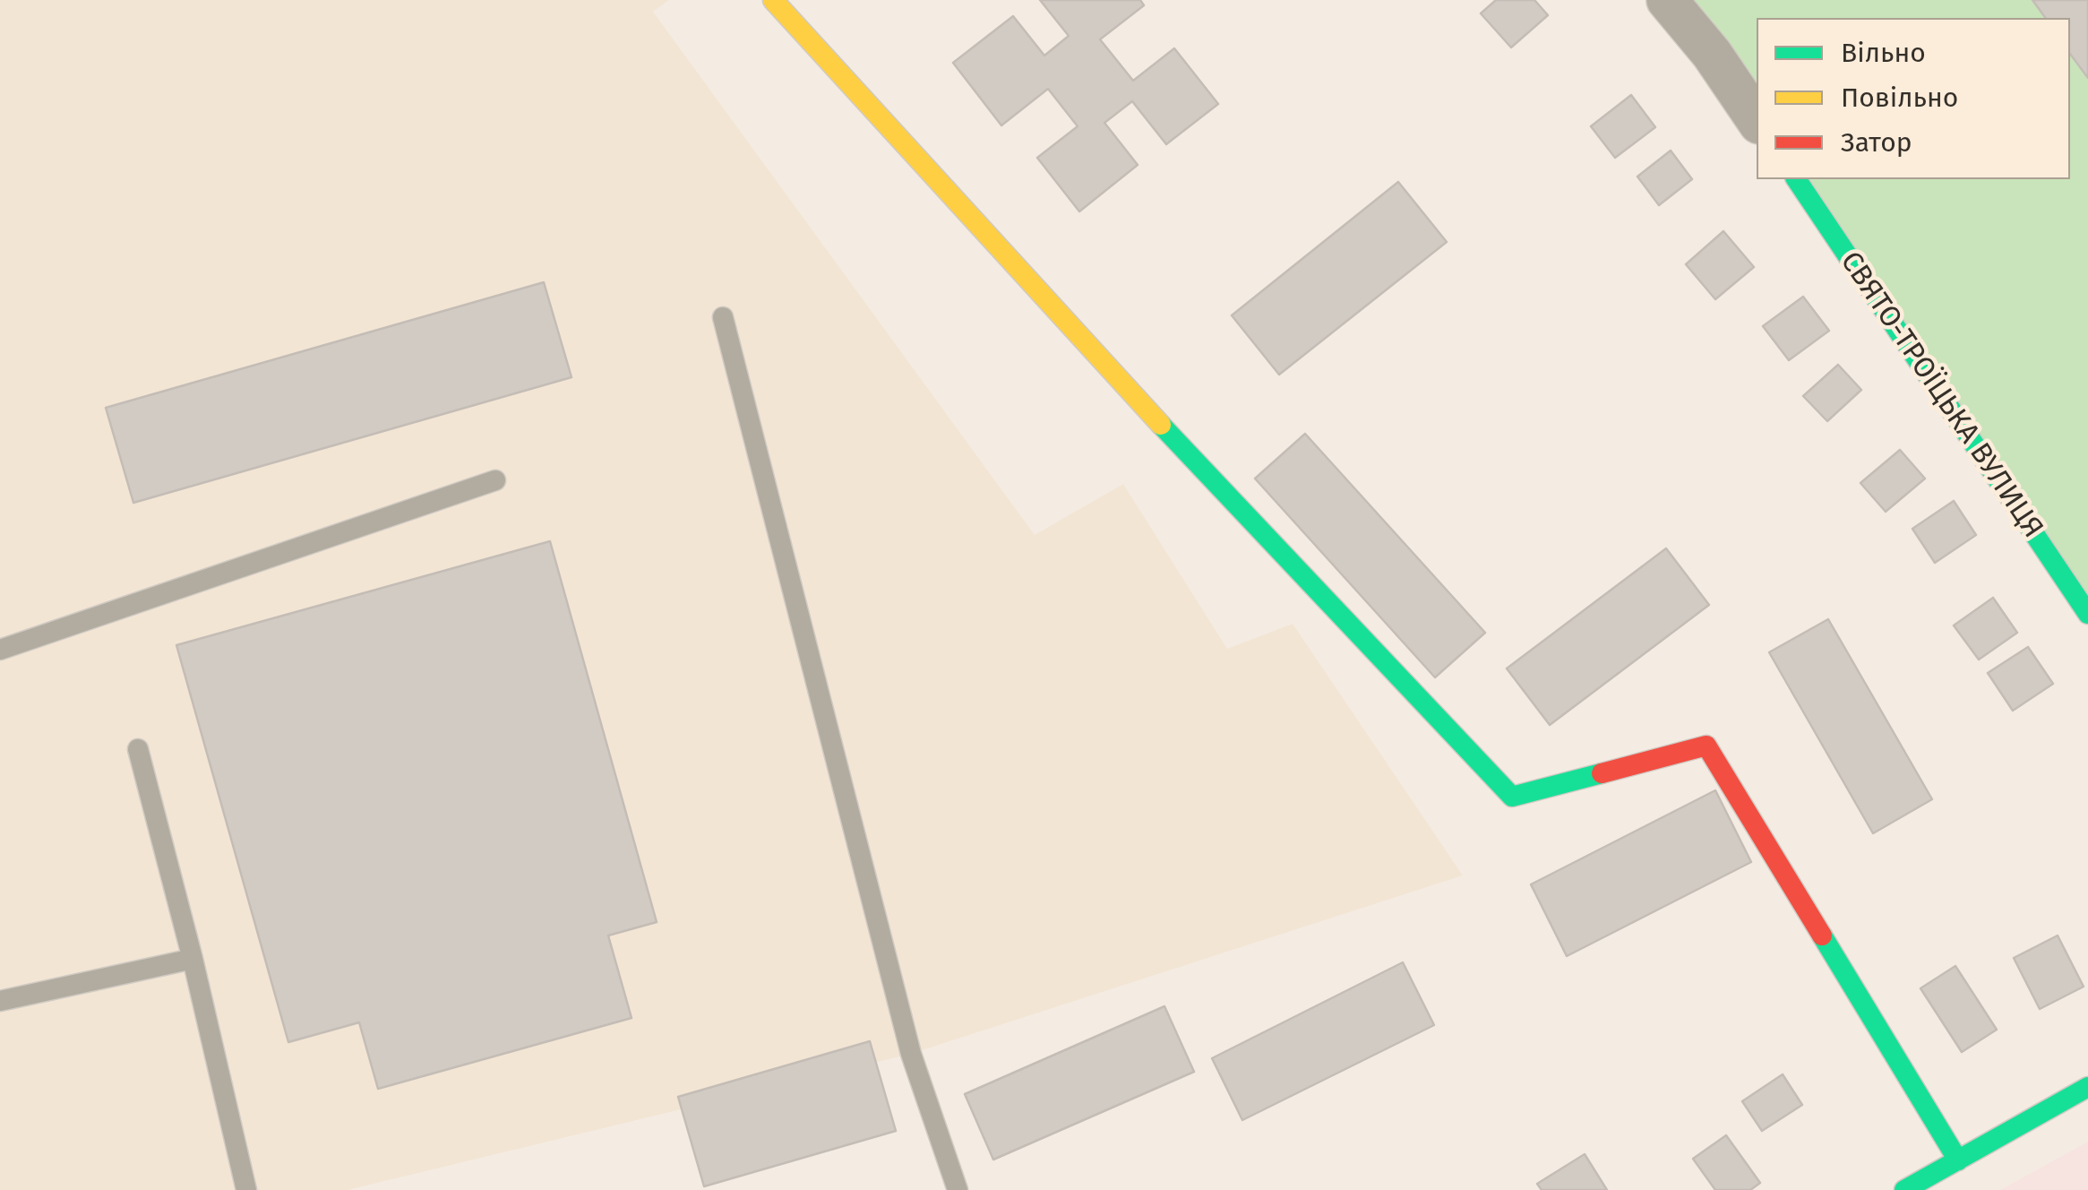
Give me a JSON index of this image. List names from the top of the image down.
{
  "streets": {
    "street": ["СВЯТО-ТРОЇЦЬКА ВУЛИЦЯ"]
  },
  "legend": ["Вільно", "Повільно", "Затор"]
}
